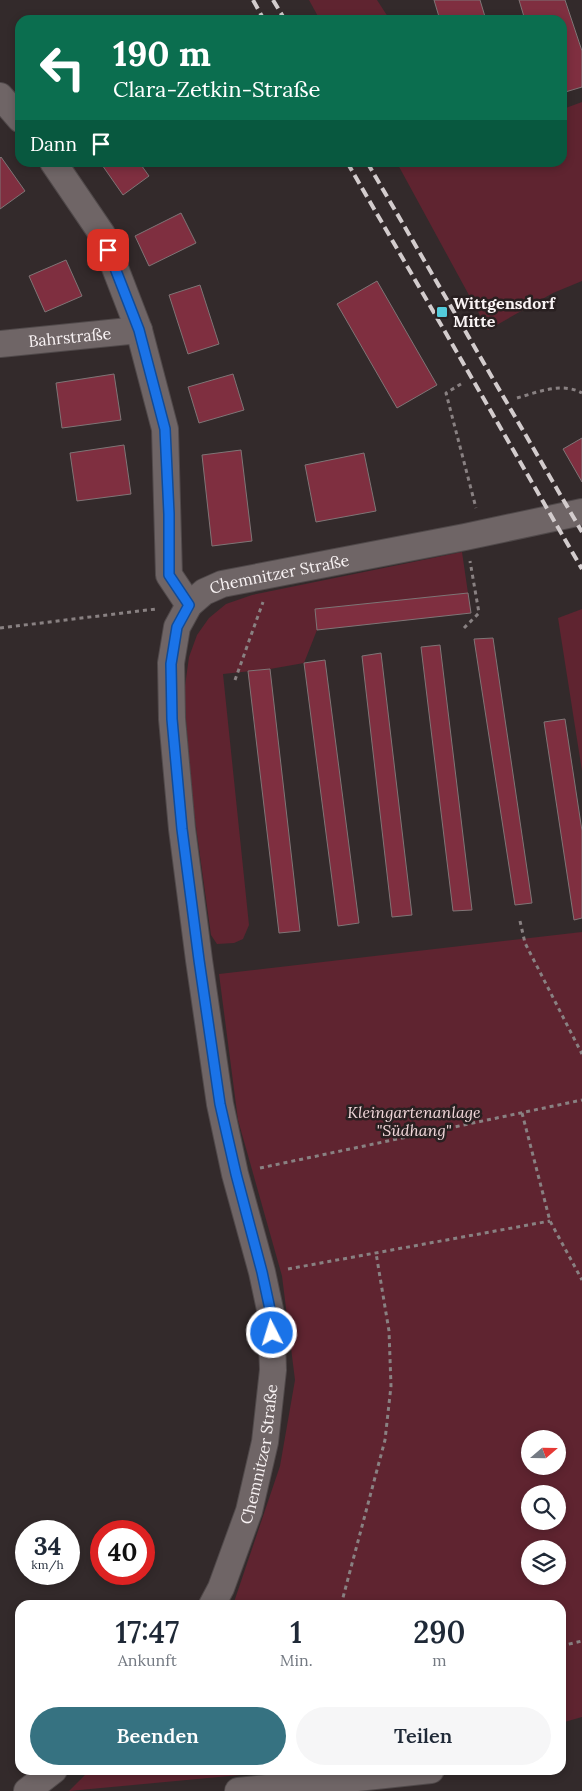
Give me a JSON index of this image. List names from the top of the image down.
{
  "streets": {
    "street": ["Bahrstraße", "Chemnitzer Straße"]
  },
  "parks": ["Kleingartenanlage \"Südhang\""],
  "places": {
    "transit": ["Wittgensdorf Mitte"]
  },
  "north": "right",
  "page": {
    "turn": ["190 m", "Clara-Zetkin-Straße"],
    "then": "Dann",
    "speed": "34 km/h",
    "limit": "40",
    "eta": [
      "17:47",
      "Ankunft",
      "1",
      "Min.",
      "290",
      "m"
    ],
    "buttons": ["Beenden", "Teilen"]
  }
}
